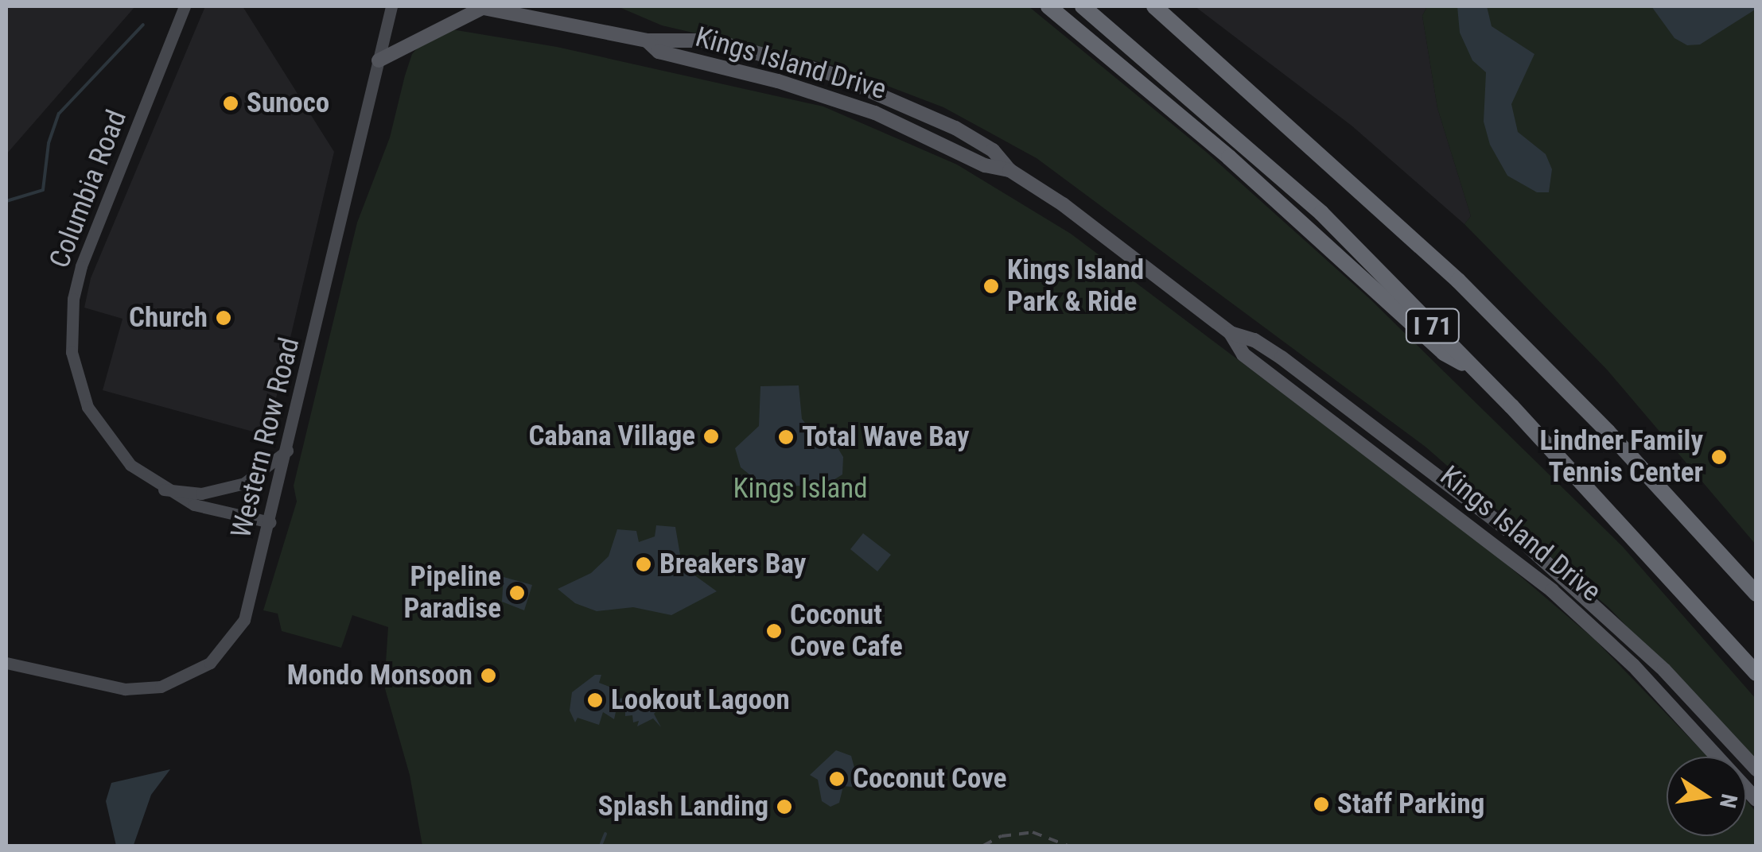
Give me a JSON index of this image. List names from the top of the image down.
{
  "streets": {
    "highway": ["I 71"],
    "main road": ["Kings Island Drive"],
    "street": ["Columbia Road", "Western Row Road"]
  },
  "crossings": [
    ["Columbia Road", "Western Row Road"]
  ],
  "parks": ["Kings Island"],
  "places": [
    "Sunoco",
    "Kings Island Park & Ride",
    "Church",
    "Cabana Village",
    "Total Wave Bay",
    "Lindner Family Tennis Center",
    "Breakers Bay",
    "Pipeline Paradise",
    "Coconut Cove Cafe",
    "Mondo Monsoon",
    "Lookout Lagoon",
    "Coconut Cove",
    "Staff Parking",
    "Splash Landing"
  ],
  "north": "right"
}
